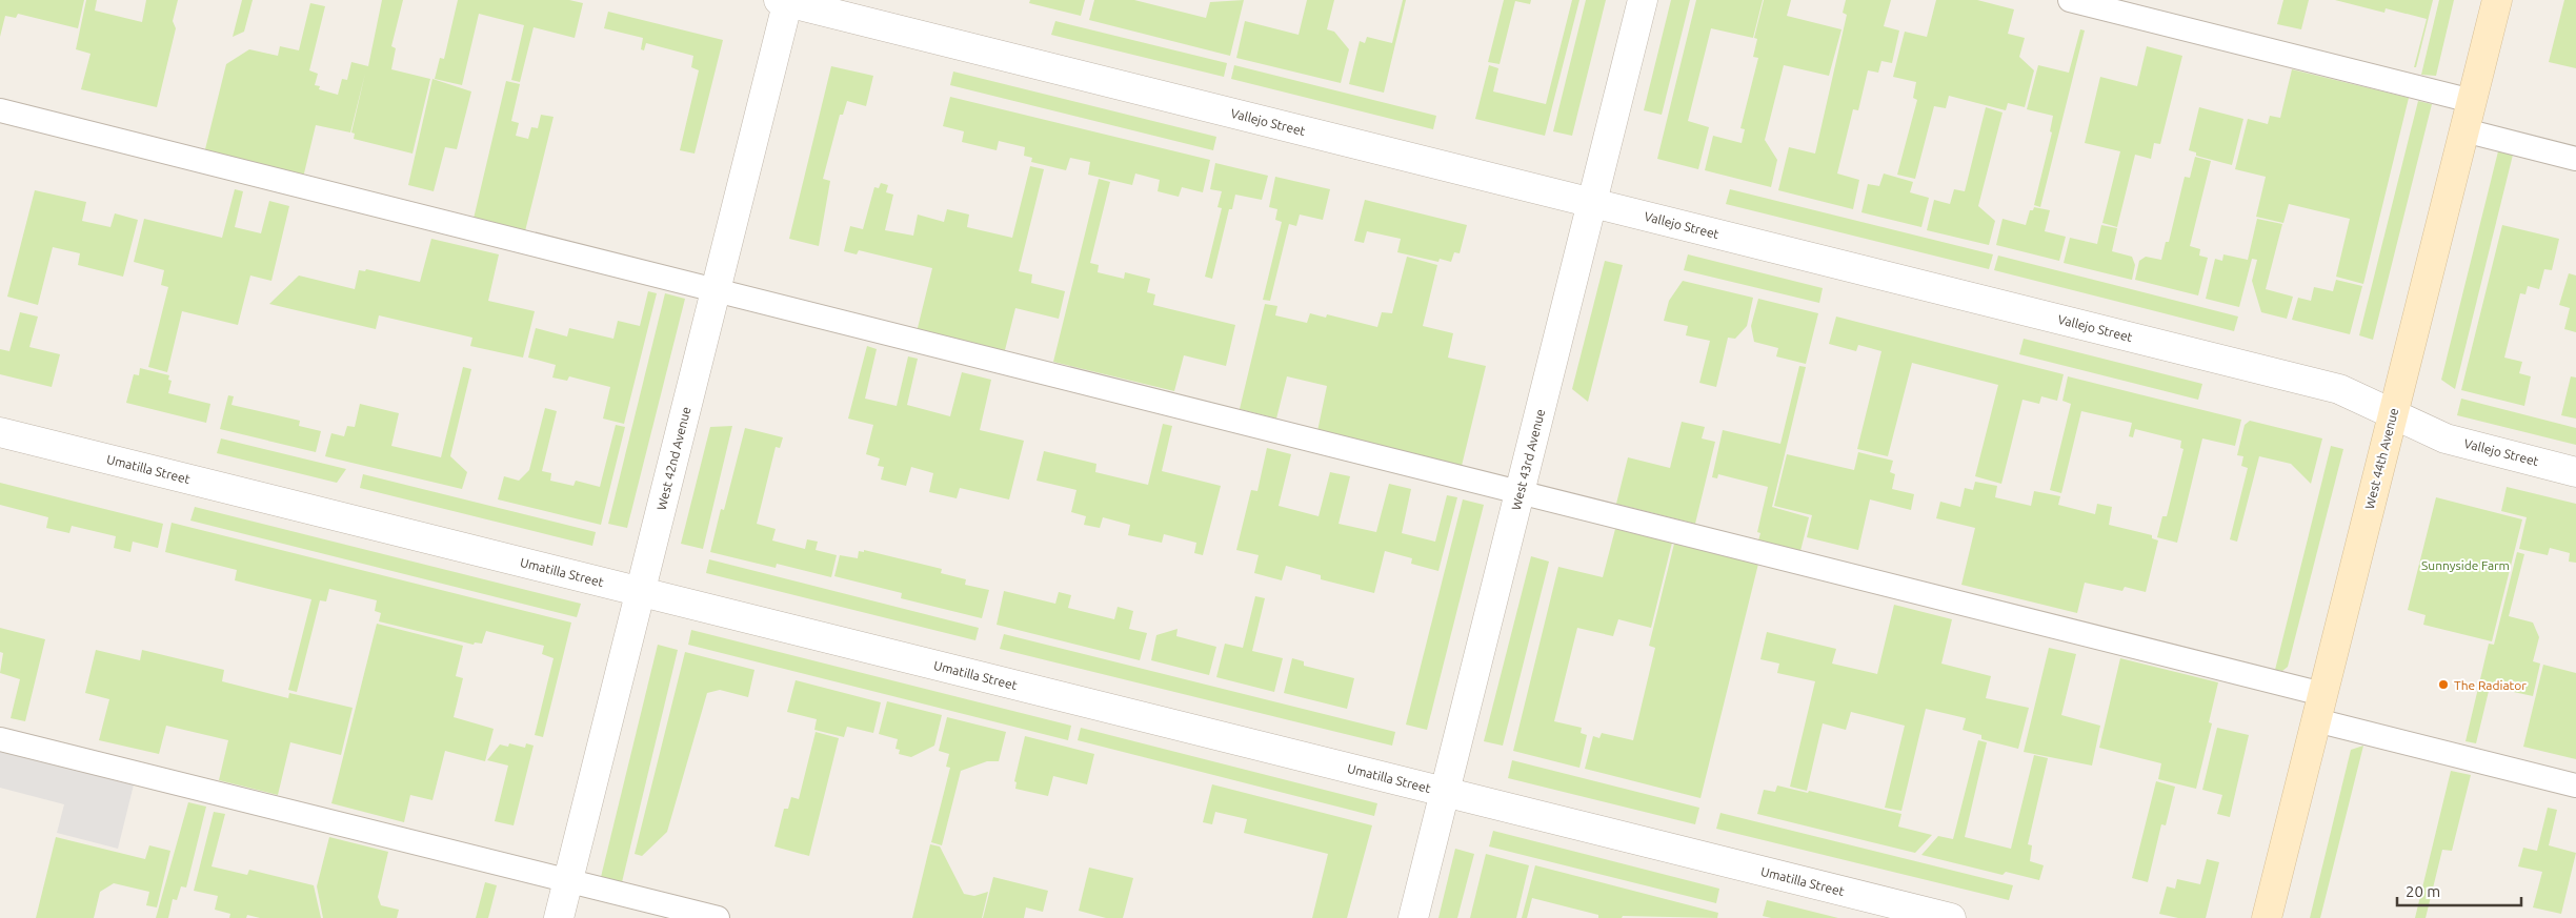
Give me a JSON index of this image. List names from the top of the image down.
{
  "streets": {
    "street": [
      "Vallejo Street",
      "West 42nd Avenue",
      "West 44th Avenue",
      "West 43rd Avenue",
      "Umatilla Street"
    ]
  },
  "crossings": [
    ["Vallejo Street", "West 42nd Avenue"],
    ["Vallejo Street", "West 44th Avenue"],
    ["Vallejo Street", "West 43rd Avenue"],
    ["West 42nd Avenue", "Umatilla Street"],
    ["West 43rd Avenue", "Umatilla Street"]
  ],
  "parks": ["Sunnyside Farm"],
  "places": ["The Radiator"],
  "scale_bar": "20 m"
}
